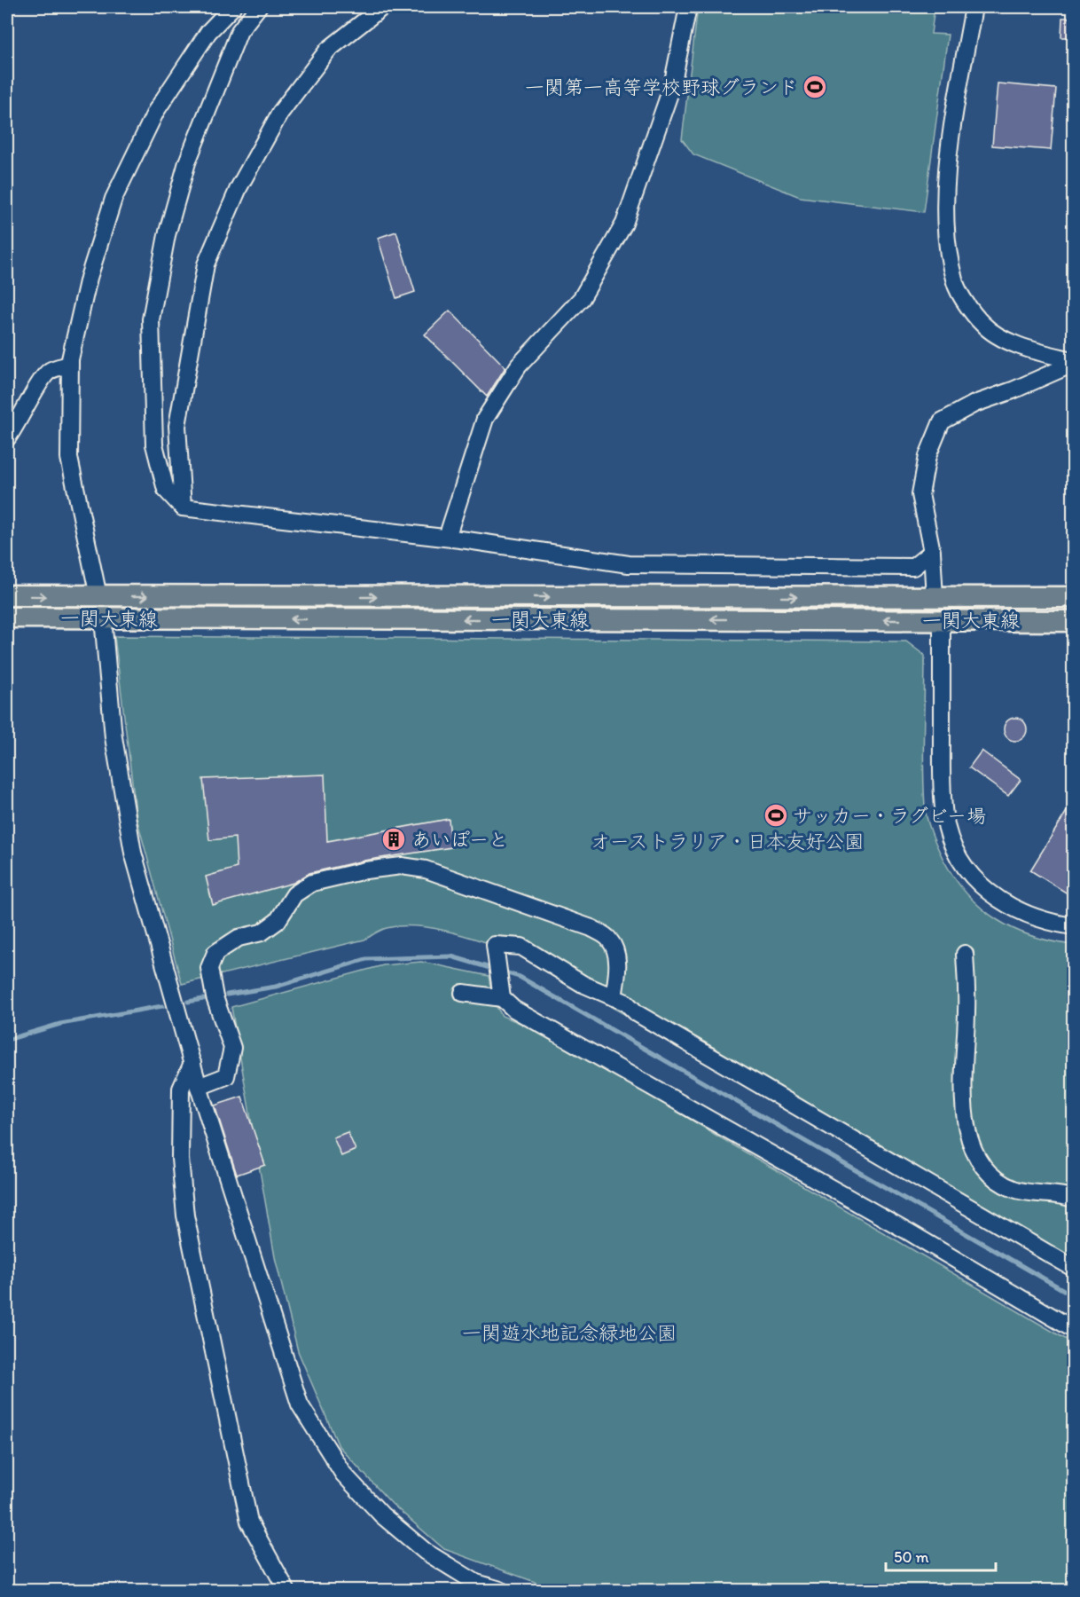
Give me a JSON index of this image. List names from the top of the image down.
{
  "streets": {
    "main road": ["一関大東線"]
  },
  "parks": ["オーストラリア・日本友好公園", "一関遊水地記念緑地公園"],
  "places": {
    "sports": ["一関第一高等学校野球グランド", "サッカー・ラグビー場"],
    "building": ["あいぽーと"]
  },
  "scale_bar": "50 m"
}
